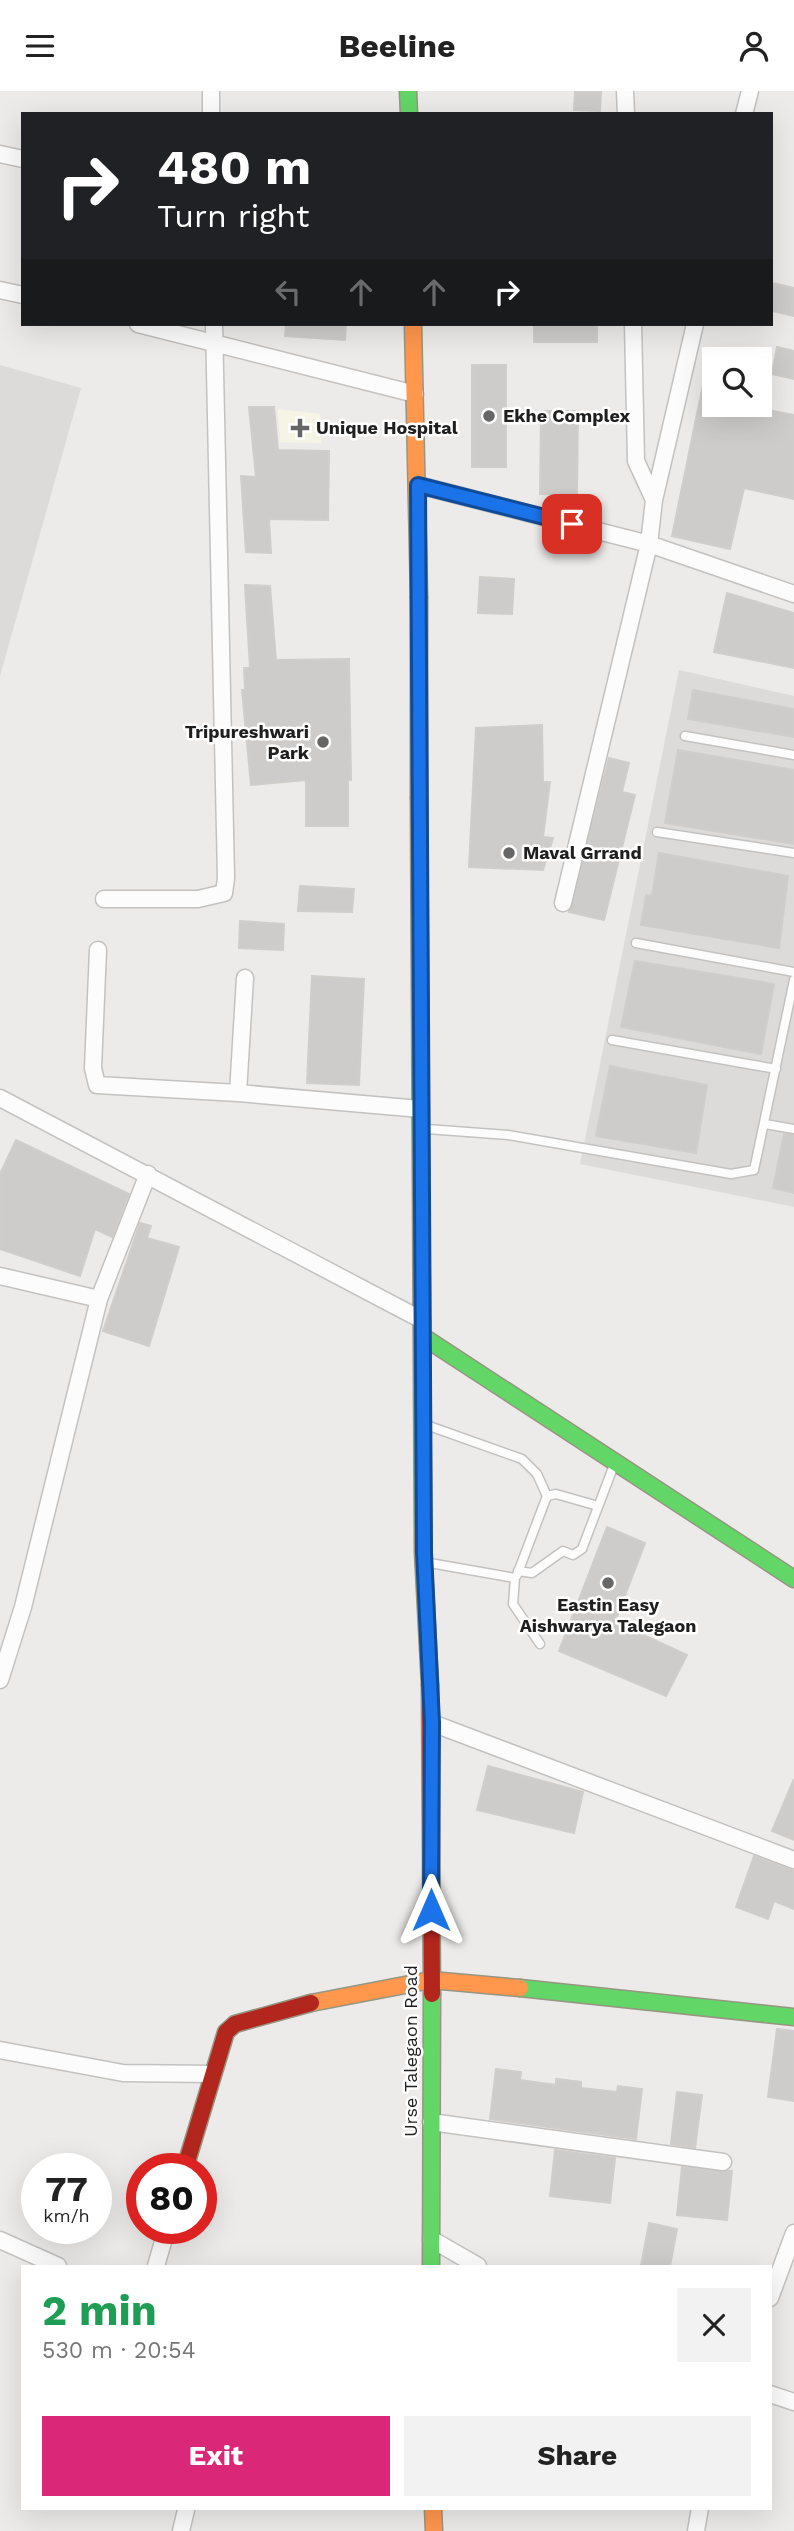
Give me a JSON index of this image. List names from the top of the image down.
{
  "streets": {
    "main road": ["Urse Talegaon Road"]
  },
  "places": {
    "other": [
      "Ekhe Complex",
      "Tripureshwari Park",
      "Maval Grrand",
      "Eastin Easy Aishwarya Talegaon"
    ],
    "health": ["Unique Hospital"]
  },
  "page": {
    "header": "Beeline",
    "turn": ["480 m", "Turn right"],
    "speed": "77 km/h",
    "limit": "80",
    "heading": ["2 min", "530 m · 20:54"],
    "buttons": ["Exit", "Share"]
  }
}
